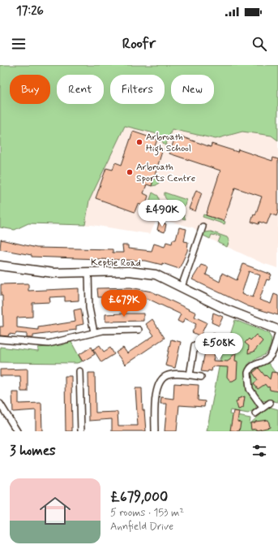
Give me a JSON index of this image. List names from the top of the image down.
{
  "streets": {
    "main road": ["Keptie Road"]
  },
  "places": ["Arbroath High School", "Arbroath Sports Centre"],
  "page": {
    "status": "17:26",
    "header": "Roofr",
    "chip": [
      "Buy",
      "Rent",
      "Filters",
      "New"
    ],
    "price": ["£490K", "£679K", "£508K"],
    "heading": "3 homes",
    "list": [
      {
        "name": "£679,000",
        "note": "5 rooms · 153 m² · Annfield Drive"
      }
    ]
  }
}
